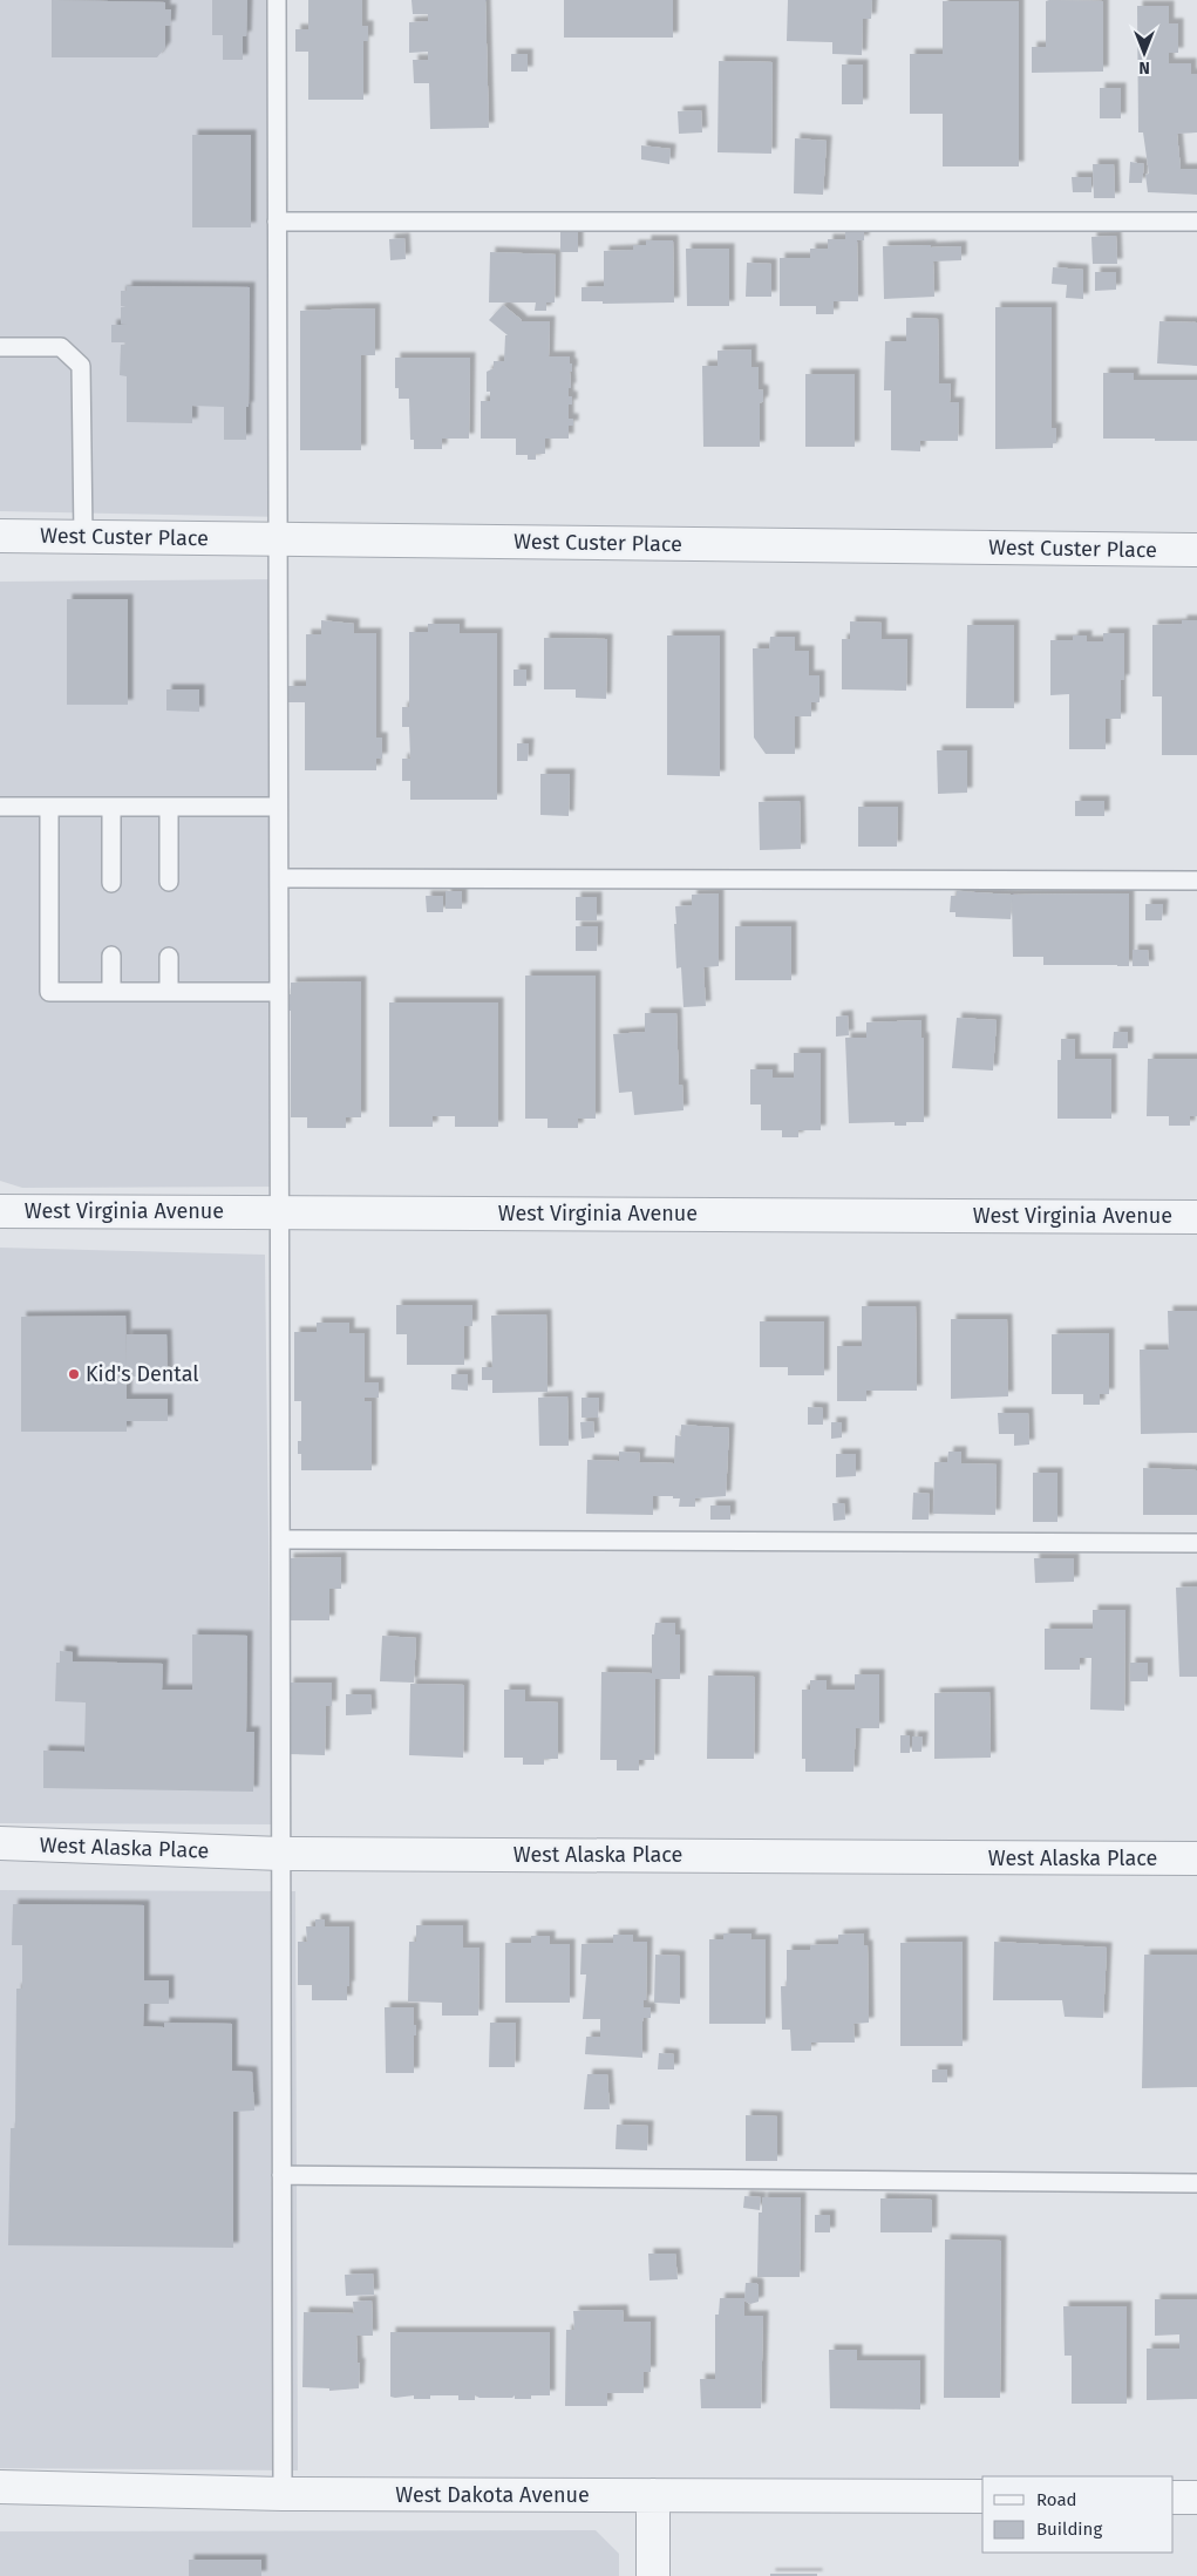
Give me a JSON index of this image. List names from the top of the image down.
{
  "streets": {
    "street": [
      "West Custer Place",
      "West Virginia Avenue",
      "West Alaska Place",
      "West Dakota Avenue"
    ]
  },
  "places": ["Kid's Dental"],
  "legend": ["Road", "Building"],
  "north": "bottom"
}
